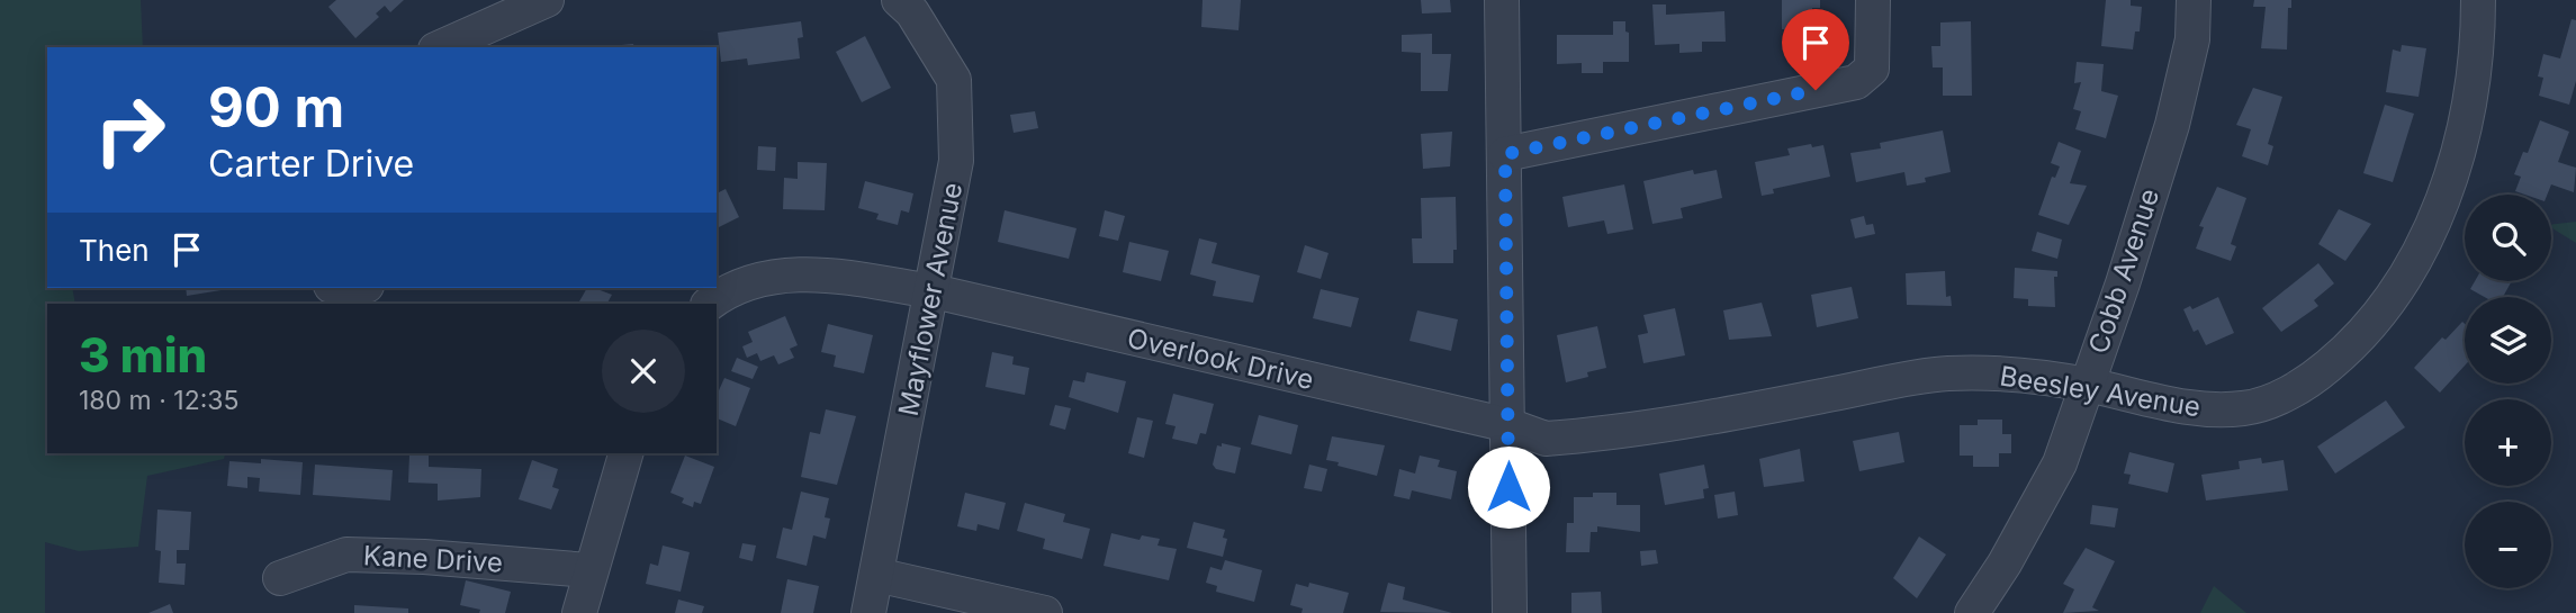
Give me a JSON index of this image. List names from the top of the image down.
{
  "streets": {
    "street": [
      "Cobb Avenue",
      "Mayflower Avenue",
      "Overlook Drive",
      "Beesley Avenue",
      "Kane Drive"
    ]
  },
  "crossings": [
    ["Cobb Avenue", "Beesley Avenue"],
    ["Mayflower Avenue", "Overlook Drive"],
    ["Overlook Drive", "Beesley Avenue"]
  ],
  "page": {
    "turn": ["90 m", "Carter Drive"],
    "map_buttons": ["+", "−"],
    "then": "Then",
    "heading": ["3 min", "180 m · 12:35"]
  }
}
